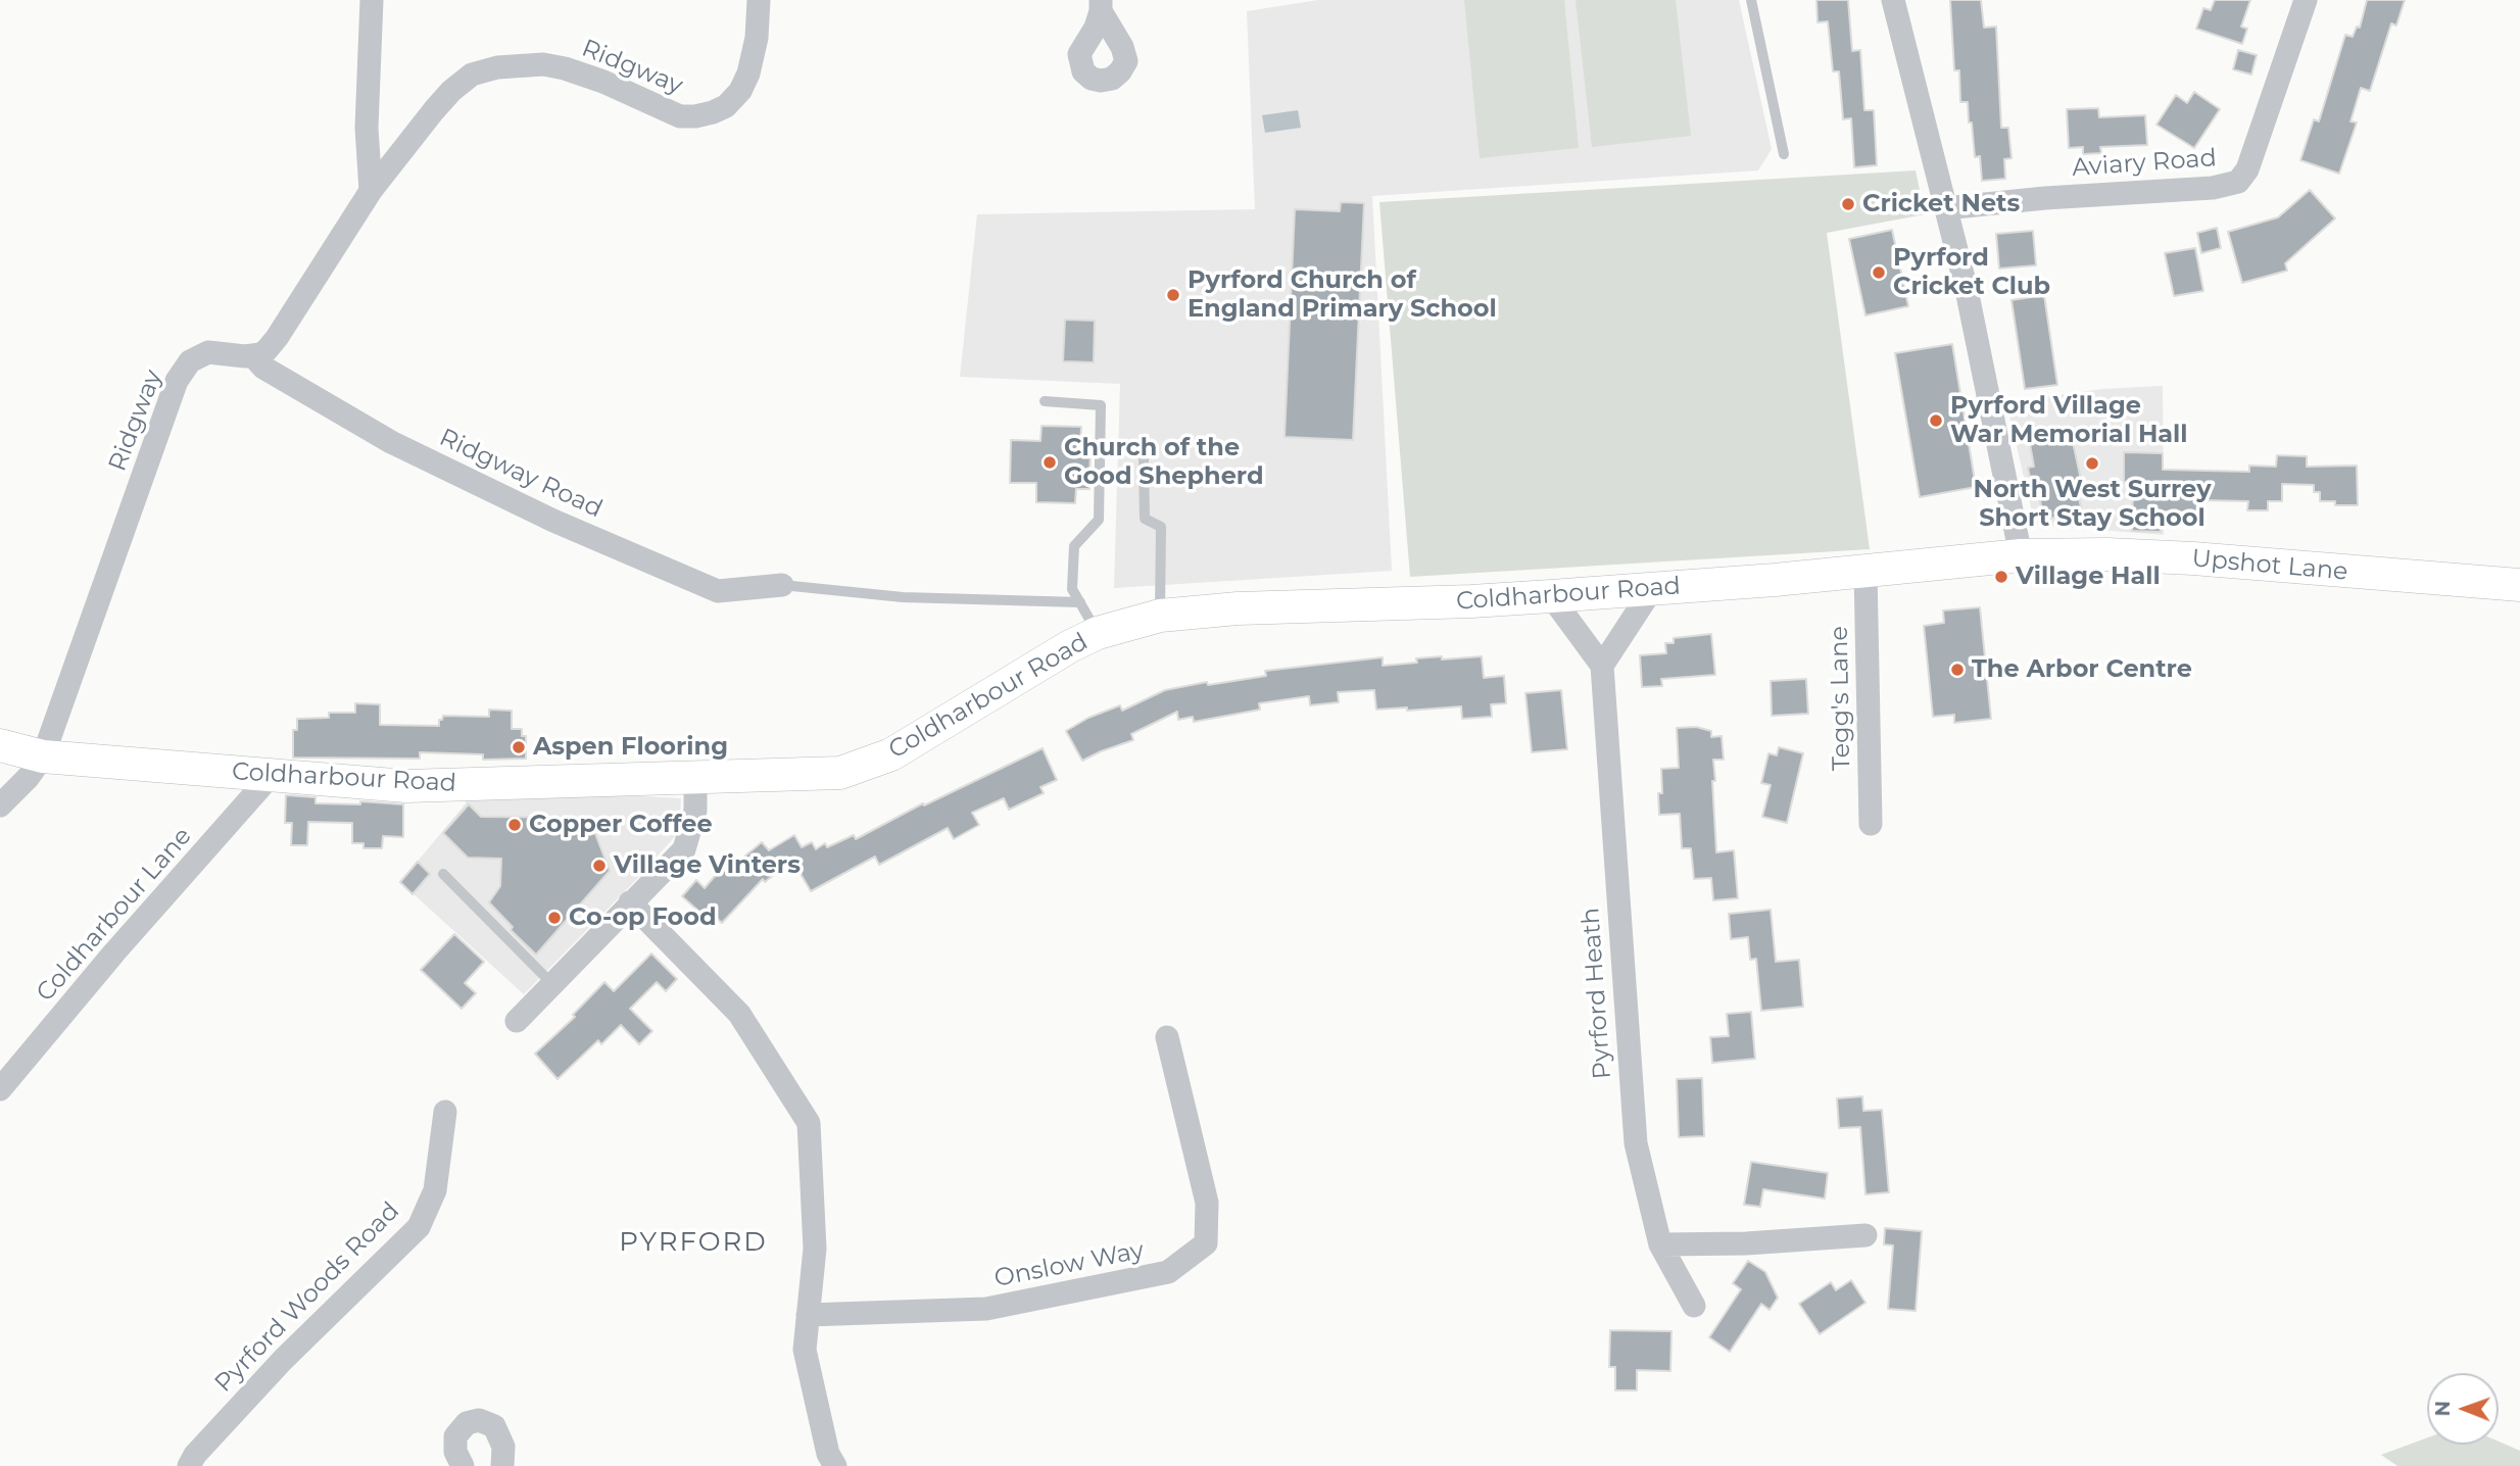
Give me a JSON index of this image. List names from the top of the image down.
{
  "streets": {
    "main road": ["Upshot Lane", "Coldharbour Road"],
    "street": [
      "Ridgway",
      "Aviary Road",
      "Ridgway Road",
      "Tegg's Lane",
      "Coldharbour Lane",
      "Pyrford Heath",
      "Onslow Way",
      "Pyrford Woods Road"
    ]
  },
  "crossings": [
    ["Ridgway", "Ridgway Road"],
    ["Ridgway", "Coldharbour Road"],
    ["Upshot Lane", "Coldharbour Road"],
    ["Coldharbour Road", "Tegg's Lane"],
    ["Coldharbour Road", "Coldharbour Lane"]
  ],
  "districts": ["PYRFORD"],
  "places": [
    "Cricket Nets",
    "Pyrford Cricket Club",
    "Pyrford Church of England Primary School",
    "Pyrford Village War Memorial Hall",
    "Church of the Good Shepherd",
    "North West Surrey Short Stay School",
    "Village Hall",
    "The Arbor Centre",
    "Aspen Flooring",
    "Copper Coffee",
    "Village Vinters",
    "Co-op Food"
  ],
  "north": "left"
}
